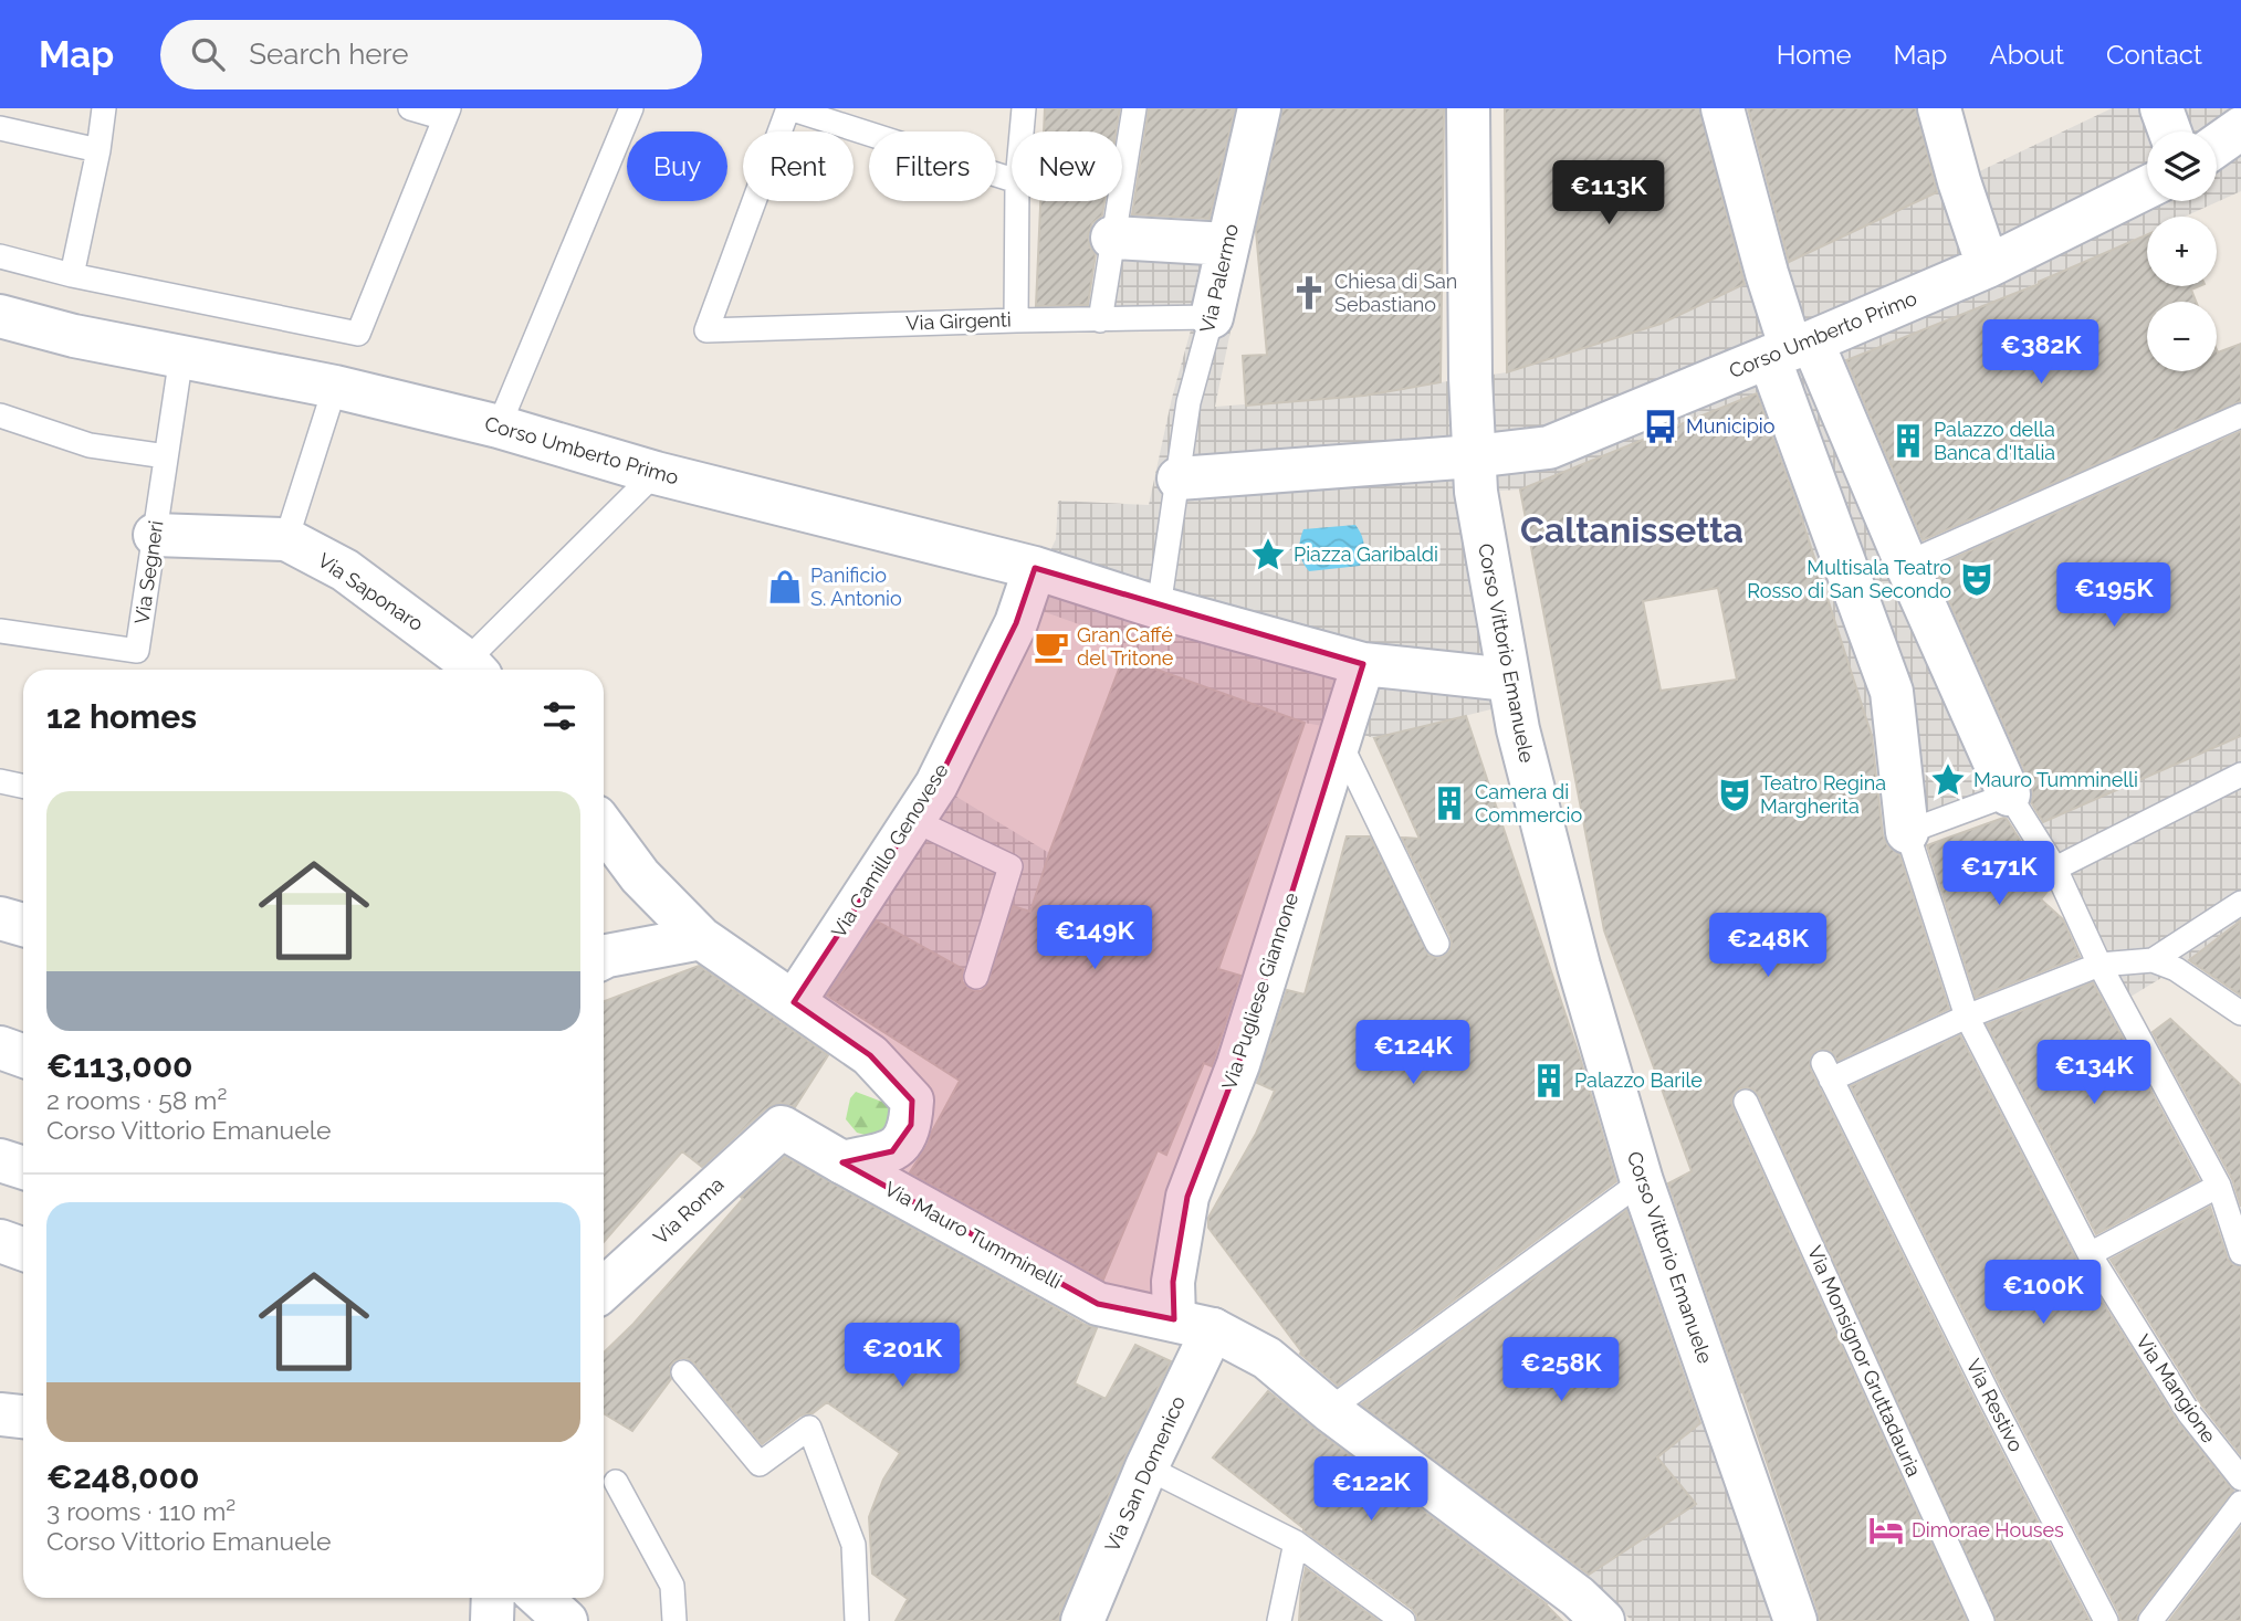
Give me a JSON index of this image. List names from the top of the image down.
{
  "streets": {
    "street": [
      "Via Palermo",
      "Corso Umberto Primo",
      "Via Saponaro",
      "Corso Vittorio Emanuele",
      "Via Camillo Genovese",
      "Via Pugliese Giannone",
      "Via Roma",
      "Via Mauro Tumminelli",
      "Via San Domenico"
    ],
    "lane": [
      "Via Girgenti",
      "Via Segneri",
      "Via Monsignor Gruttadauria",
      "Via Mangione",
      "Via Restivo"
    ]
  },
  "crossings": [
    ["Via Palermo", "Via Girgenti"],
    ["Corso Umberto Primo", "Via Segneri"],
    ["Corso Umberto Primo", "Corso Vittorio Emanuele"],
    ["Corso Umberto Primo", "Via Camillo Genovese"],
    ["Via Segneri", "Via Saponaro"],
    ["Via Pugliese Giannone", "Via Mauro Tumminelli"],
    ["Via Pugliese Giannone", "Via San Domenico"],
    ["Via Roma", "Via Mauro Tumminelli"],
    ["Via Mauro Tumminelli", "Via San Domenico"],
    ["Via Mangione", "Via Restivo"]
  ],
  "districts": ["Caltanissetta"],
  "places": {
    "church": ["Chiesa di San Sebastiano"],
    "bus stop": ["Municipio"],
    "building": ["Palazzo della Banca d'Italia", "Camera di Commercio", "Palazzo Barile"],
    "place": ["Piazza Garibaldi", "Mauro Tumminelli"],
    "theatre": ["Multisala Teatro Rosso di San Secondo", "Teatro Regina Margherita"],
    "shop": ["Panificio S. Antonio"],
    "cafe": ["Gran Caffé del Tritone"],
    "hotel": ["Dimorae Houses"]
  },
  "page": {
    "header": "Map",
    "search": "Search here",
    "nav": [
      "Home",
      "Map",
      "About",
      "Contact"
    ],
    "map_buttons": ["+", "−"],
    "chip": [
      "Buy",
      "Rent",
      "Filters",
      "New"
    ],
    "price": [
      "€113K",
      "€382K",
      "€195K",
      "€171K",
      "€149K",
      "€248K",
      "€124K",
      "€134K",
      "€100K",
      "€201K",
      "€258K",
      "€122K"
    ],
    "heading": "12 homes",
    "list": [
      {
        "name": "€113,000",
        "note": "2 rooms · 58 m² · Corso Vittorio Emanuele"
      },
      {
        "name": "€248,000",
        "note": "3 rooms · 110 m² · Corso Vittorio Emanuele"
      }
    ]
  }
}
